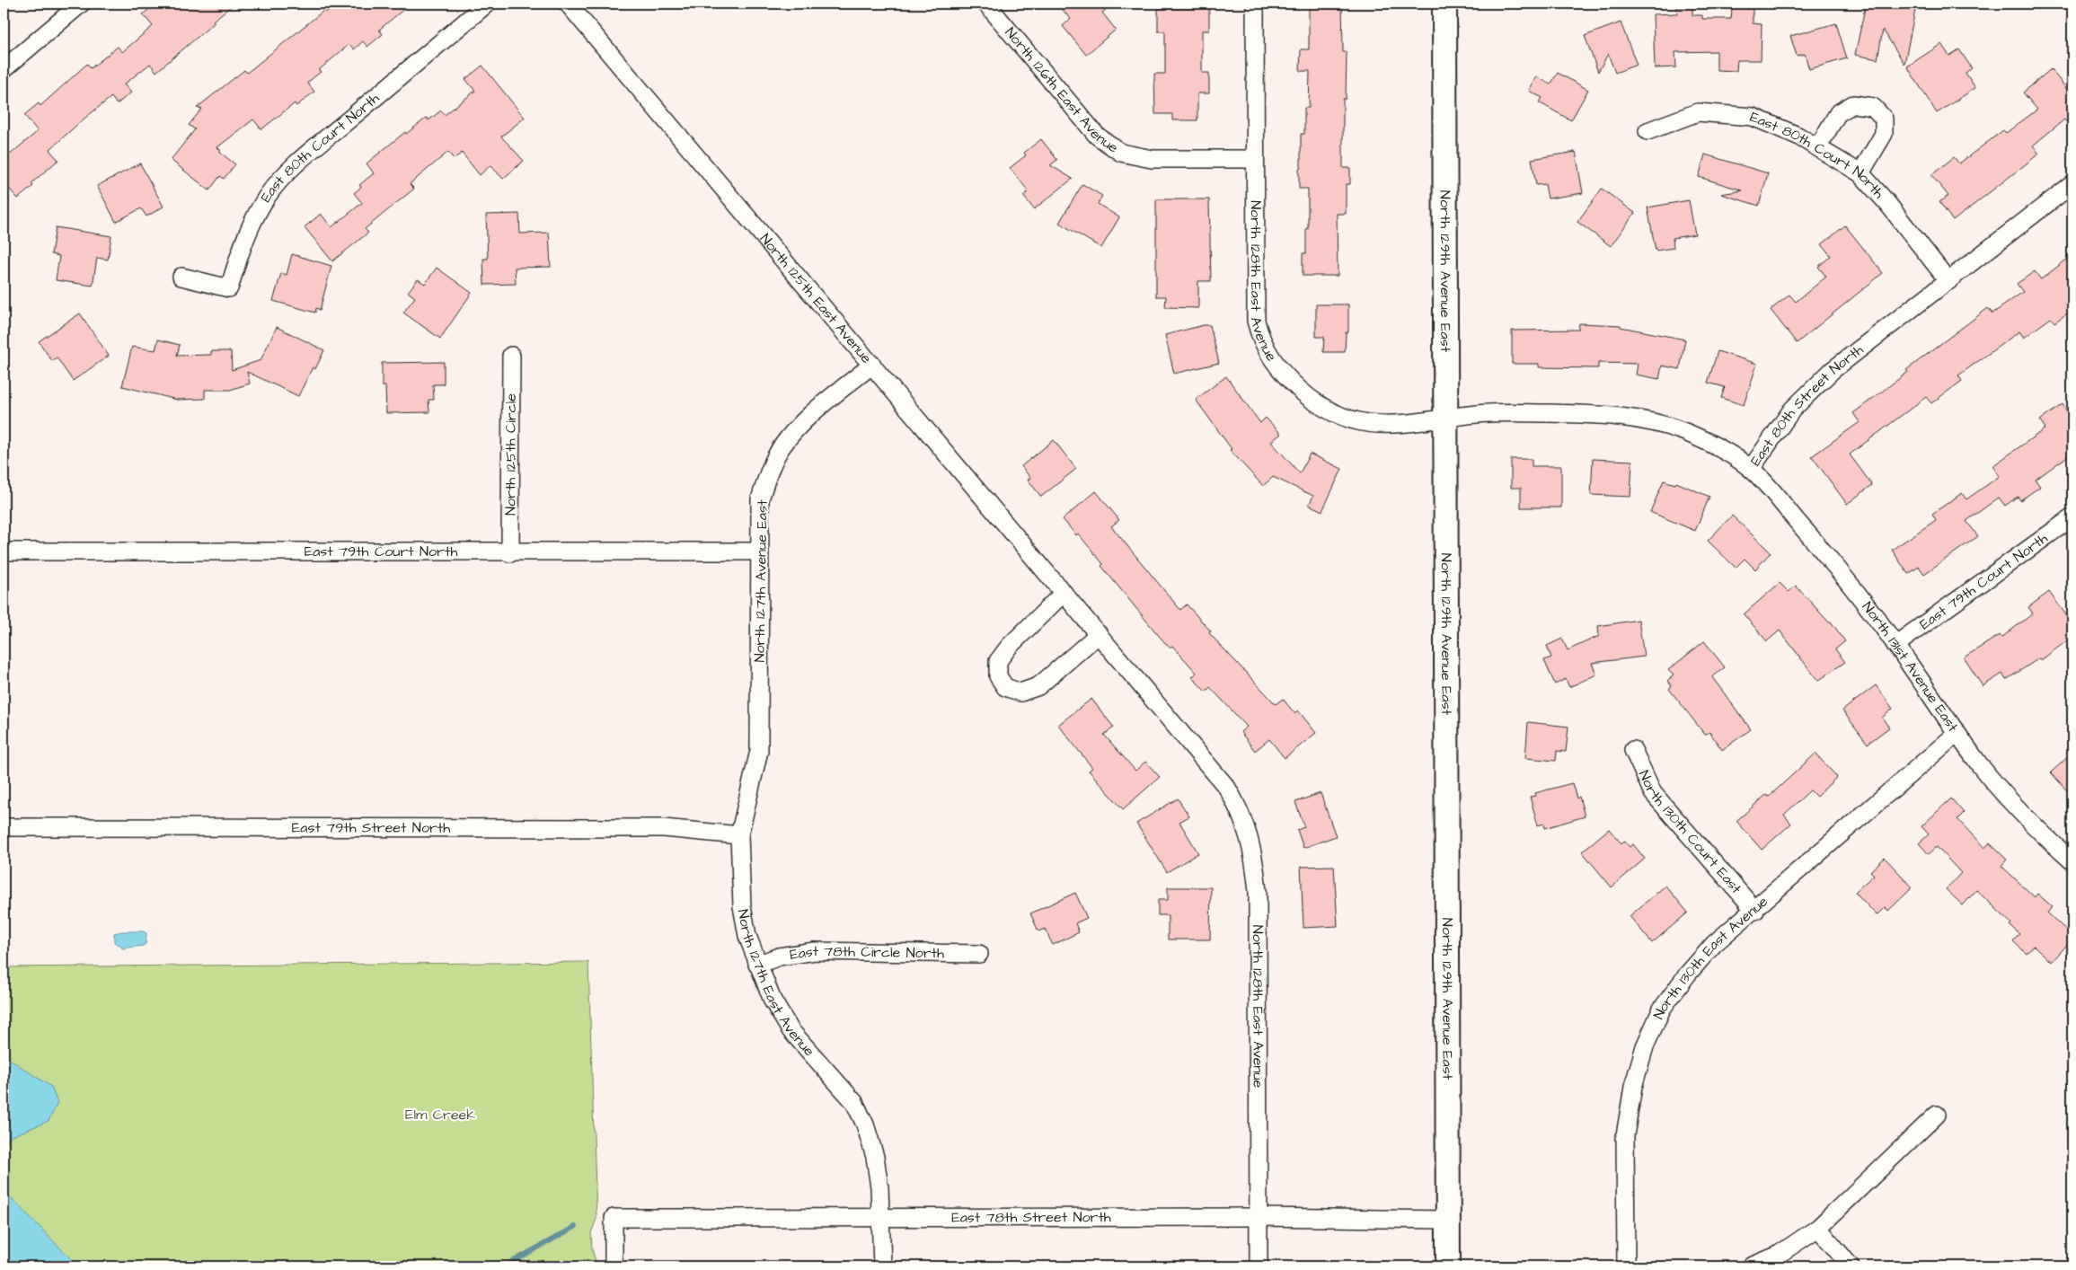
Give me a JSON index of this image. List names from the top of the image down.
{
  "streets": {
    "main road": ["North 129th Avenue East"],
    "street": [
      "North 126th East Avenue",
      "East 80th Court North",
      "North 128th East Avenue",
      "North 125th East Avenue",
      "East 80th Street North",
      "North 125th Circle",
      "East 79th Court North",
      "North 127th Avenue East",
      "North 131st Avenue East",
      "East 79th Street North",
      "North 130th Court East",
      "East 78th Circle North",
      "North 130th East Avenue",
      "North 127th East Avenue",
      "East 78th Street North"
    ]
  },
  "crossings": [
    ["North 126th East Avenue", "North 128th East Avenue"],
    ["East 80th Court North", "East 80th Street North"],
    ["North 129th Avenue East", "North 128th East Avenue"],
    ["North 129th Avenue East", "East 80th Street North"],
    ["North 129th Avenue East", "East 78th Street North"],
    ["North 128th East Avenue", "North 125th East Avenue"],
    ["North 128th East Avenue", "East 80th Street North"],
    ["North 128th East Avenue", "East 78th Street North"],
    ["North 125th East Avenue", "North 127th Avenue East"],
    ["East 80th Street North", "North 131st Avenue East"],
    ["North 125th Circle", "East 79th Court North"],
    ["East 79th Court North", "North 127th Avenue East"],
    ["East 79th Court North", "North 131st Avenue East"],
    ["North 127th Avenue East", "North 127th East Avenue"],
    ["North 131st Avenue East", "North 130th East Avenue"],
    ["East 79th Street North", "North 127th East Avenue"],
    ["North 130th Court East", "North 130th East Avenue"],
    ["East 78th Circle North", "North 127th East Avenue"],
    ["North 127th East Avenue", "East 78th Street North"]
  ],
  "parks": ["Elm Creek"]
}
